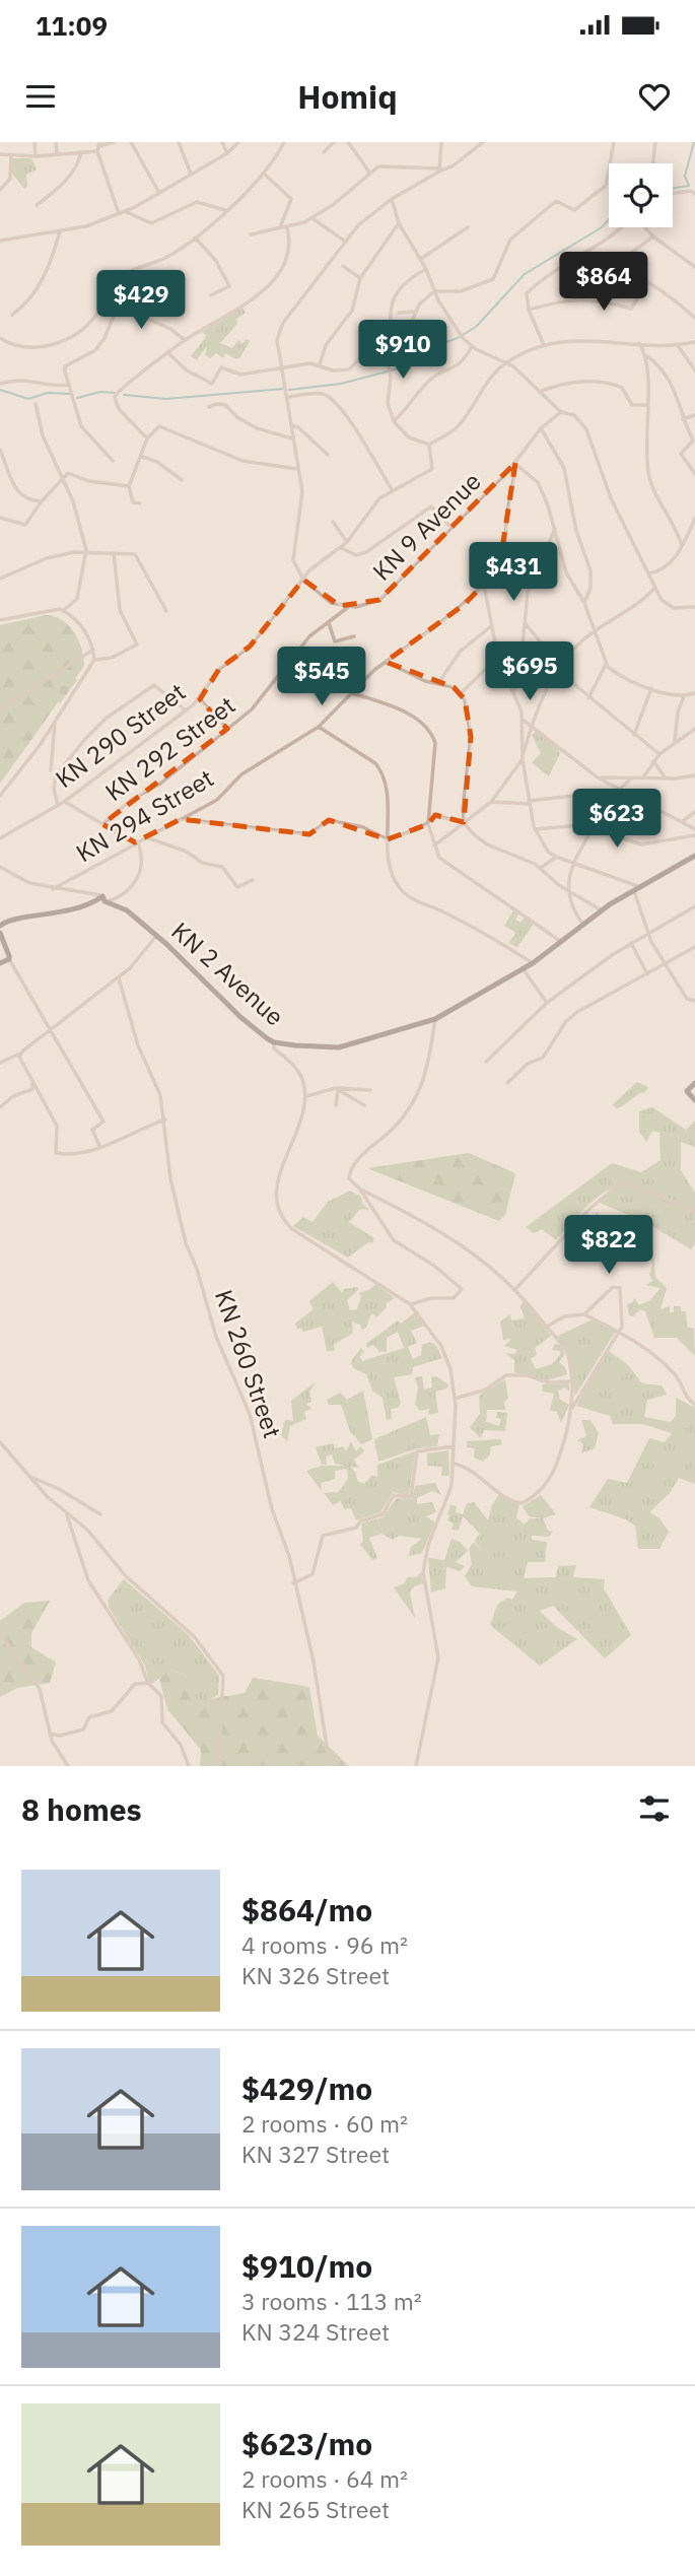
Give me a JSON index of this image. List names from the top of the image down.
{
  "streets": {
    "main road": ["KN 2 Avenue"],
    "street": [
      "KN 9 Avenue",
      "KN 290 Street",
      "KN 292 Street",
      "KN 294 Street",
      "KN 260 Street"
    ]
  },
  "crossings": [
    ["KN 9 Avenue", "KN 292 Street"],
    ["KN 9 Avenue", "KN 294 Street"],
    ["KN 290 Street", "KN 292 Street"]
  ],
  "page": {
    "status": "11:09",
    "header": "Homiq",
    "price": [
      "$864",
      "$429",
      "$910",
      "$431",
      "$695",
      "$545",
      "$623",
      "$822"
    ],
    "heading": "8 homes",
    "list": [
      {
        "name": "$864/mo",
        "note": "4 rooms · 96 m² · KN 326 Street"
      },
      {
        "name": "$429/mo",
        "note": "2 rooms · 60 m² · KN 327 Street"
      },
      {
        "name": "$910/mo",
        "note": "3 rooms · 113 m² · KN 324 Street"
      },
      {
        "name": "$623/mo",
        "note": "2 rooms · 64 m² · KN 265 Street"
      }
    ]
  }
}
